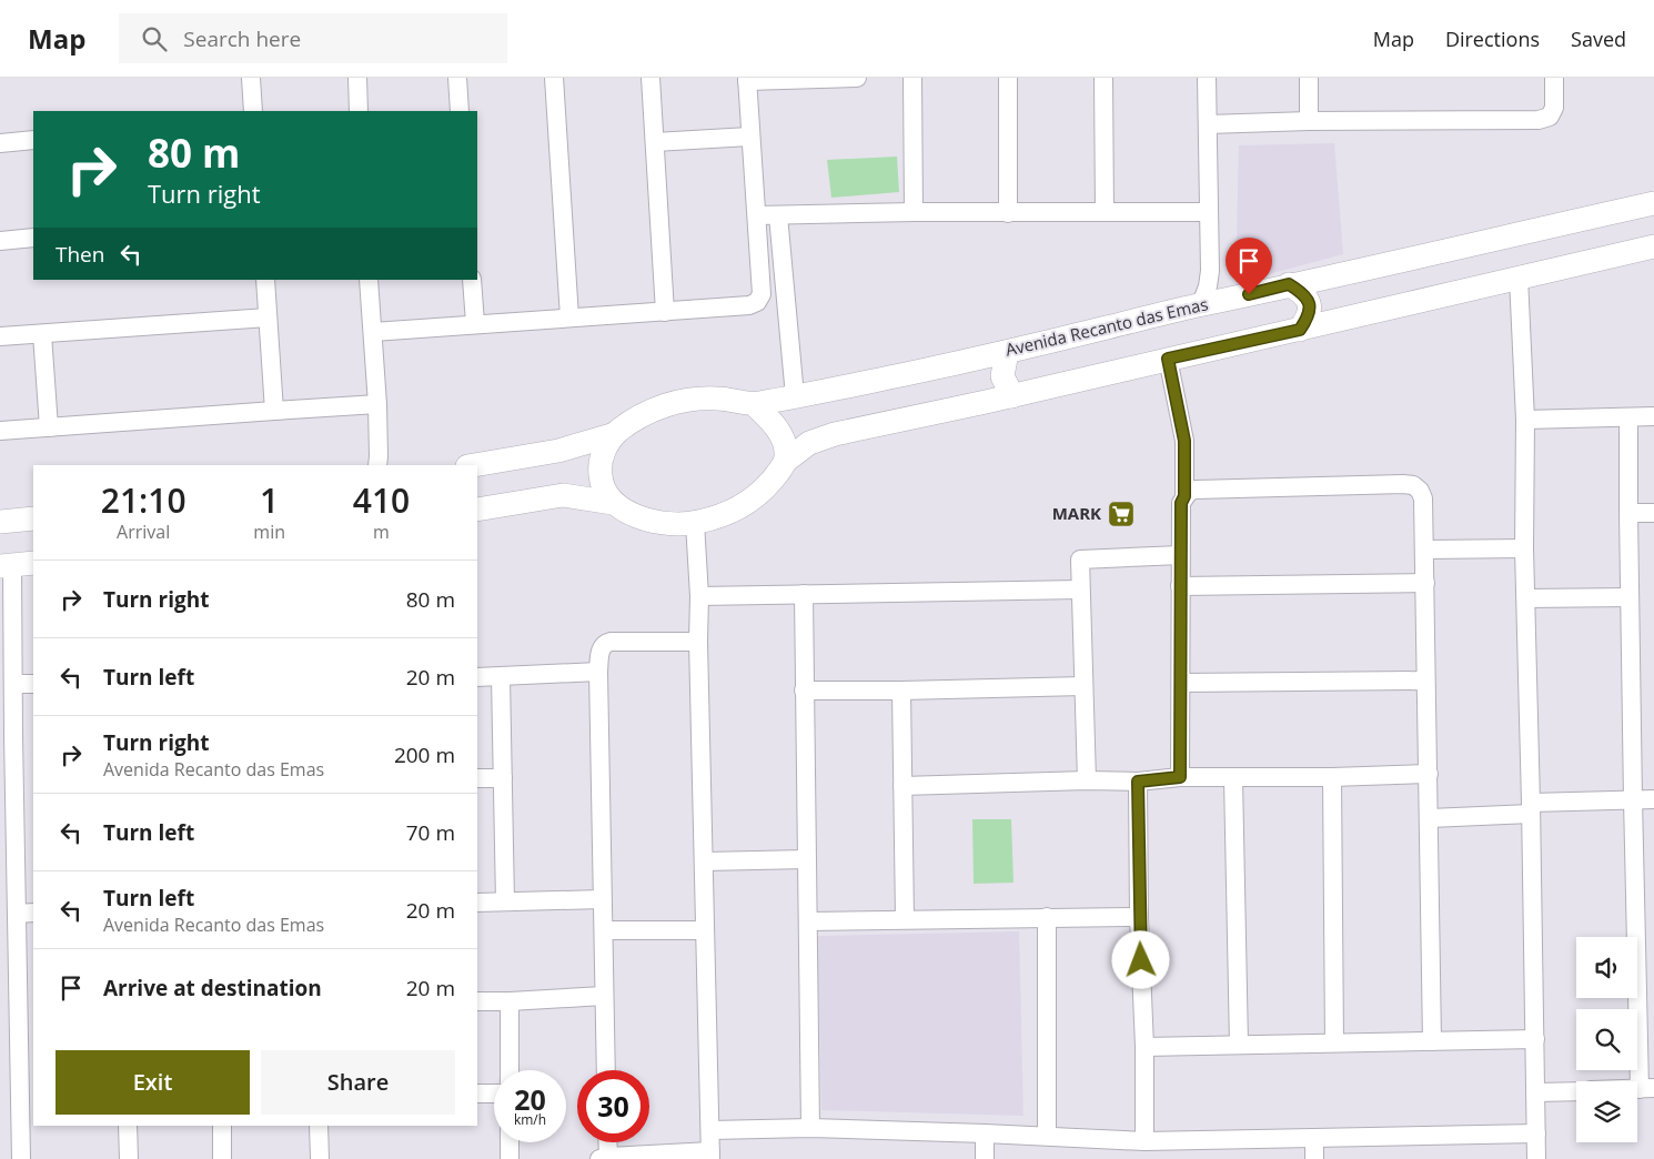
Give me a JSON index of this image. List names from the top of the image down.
{
  "streets": {
    "main road": ["Avenida Recanto das Emas"]
  },
  "places": {
    "supermarket": ["MARK"]
  },
  "page": {
    "header": "Map",
    "search": "Search here",
    "nav": ["Map", "Directions", "Saved"],
    "turn": ["80 m", "Turn right"],
    "then": "Then",
    "eta": [
      "21:10",
      "Arrival",
      "1",
      "min",
      "410",
      "m"
    ],
    "list": [
      {
        "name": "Turn right",
        "value": "80 m"
      },
      {
        "name": "Turn left",
        "value": "20 m"
      },
      {
        "name": "Turn right",
        "note": "Avenida Recanto das Emas",
        "value": "200 m"
      },
      {
        "name": "Turn left",
        "value": "70 m"
      },
      {
        "name": "Turn left",
        "note": "Avenida Recanto das Emas",
        "value": "20 m"
      },
      {
        "name": "Arrive at destination",
        "value": "20 m"
      }
    ],
    "buttons": ["Exit", "Share"],
    "speed": "20 km/h",
    "limit": "30"
  }
}
